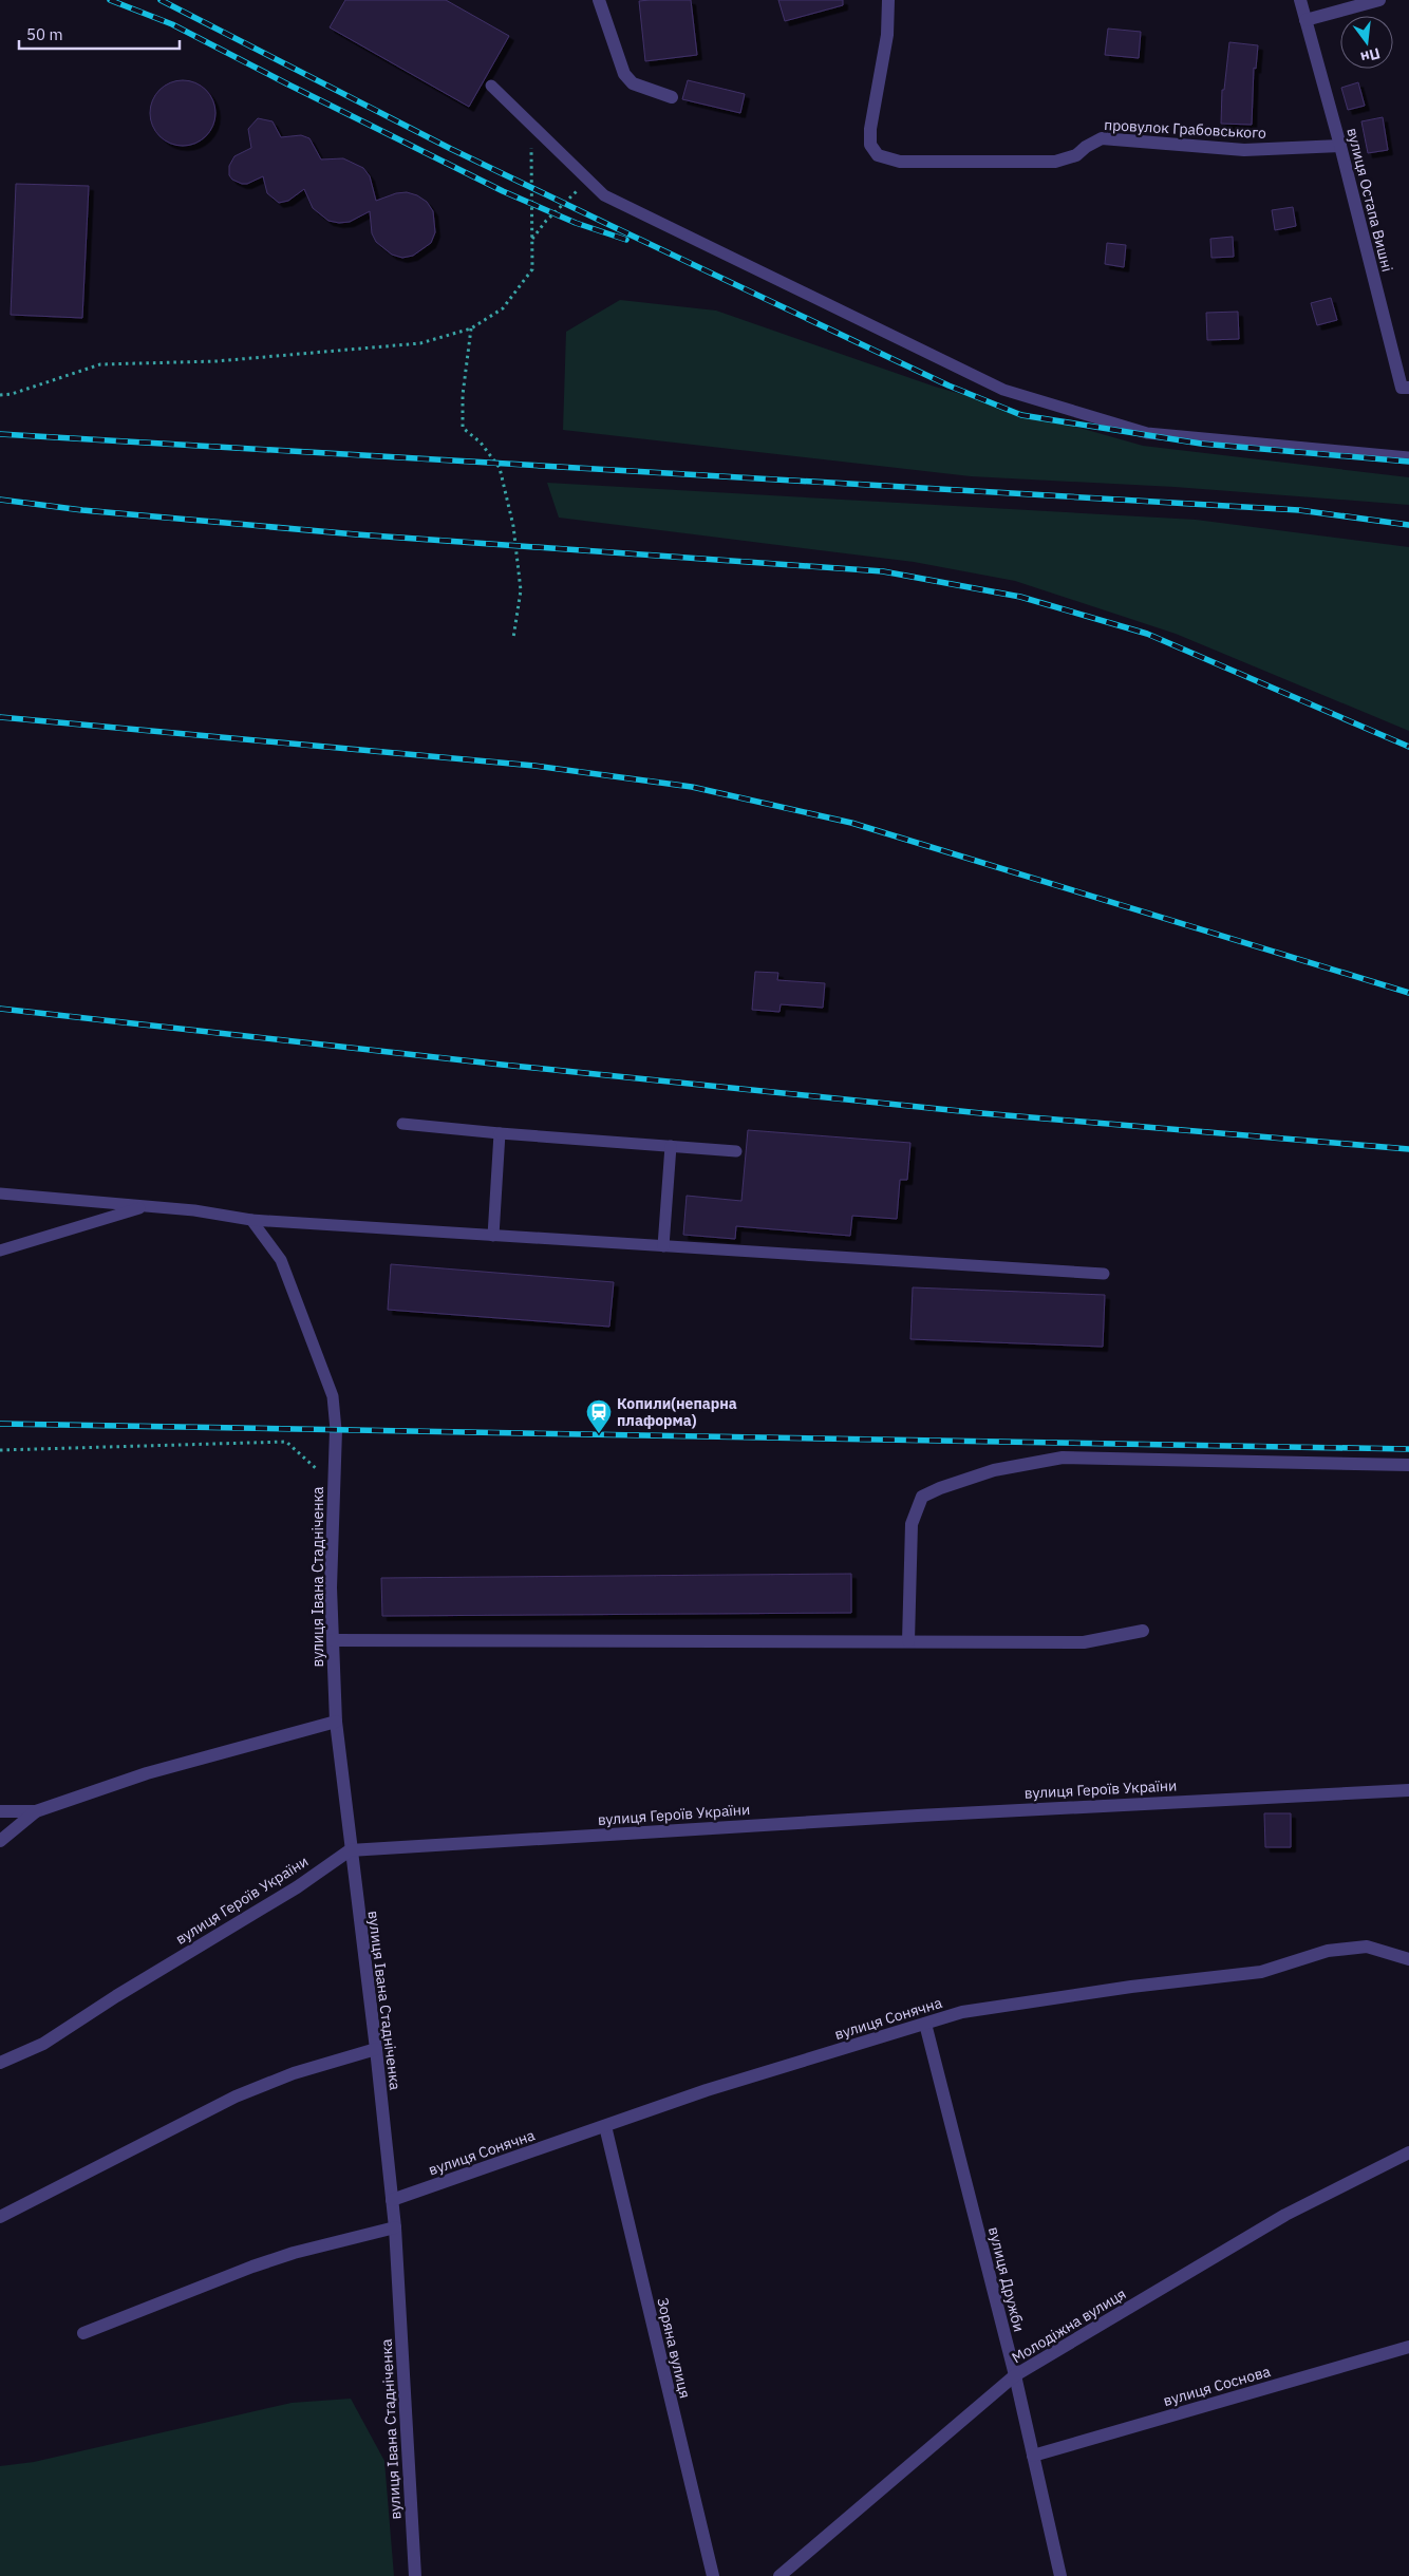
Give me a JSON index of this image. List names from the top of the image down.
{
  "streets": {
    "street": [
      "провулок Грабовського",
      "вулиця Остапа Вишні",
      "вулиця Івана Стадніченка",
      "вулиця Героїв України",
      "вулиця Сонячна",
      "вулиця Дружби",
      "Молодіжна вулиця",
      "Зоряна вулиця",
      "вулиця Соснова"
    ]
  },
  "crossings": [
    ["провулок Грабовського", "вулиця Остапа Вишні"],
    ["вулиця Івана Стадніченка", "вулиця Героїв України"],
    ["вулиця Івана Стадніченка", "вулиця Сонячна"],
    ["вулиця Сонячна", "вулиця Дружби"],
    ["вулиця Сонячна", "Зоряна вулиця"],
    ["вулиця Дружби", "Молодіжна вулиця"],
    ["вулиця Дружби", "вулиця Соснова"]
  ],
  "places": {
    "station": ["Копили(непарна плаформа)"]
  },
  "scale_bar": "50 m",
  "north": "bottom"
}
